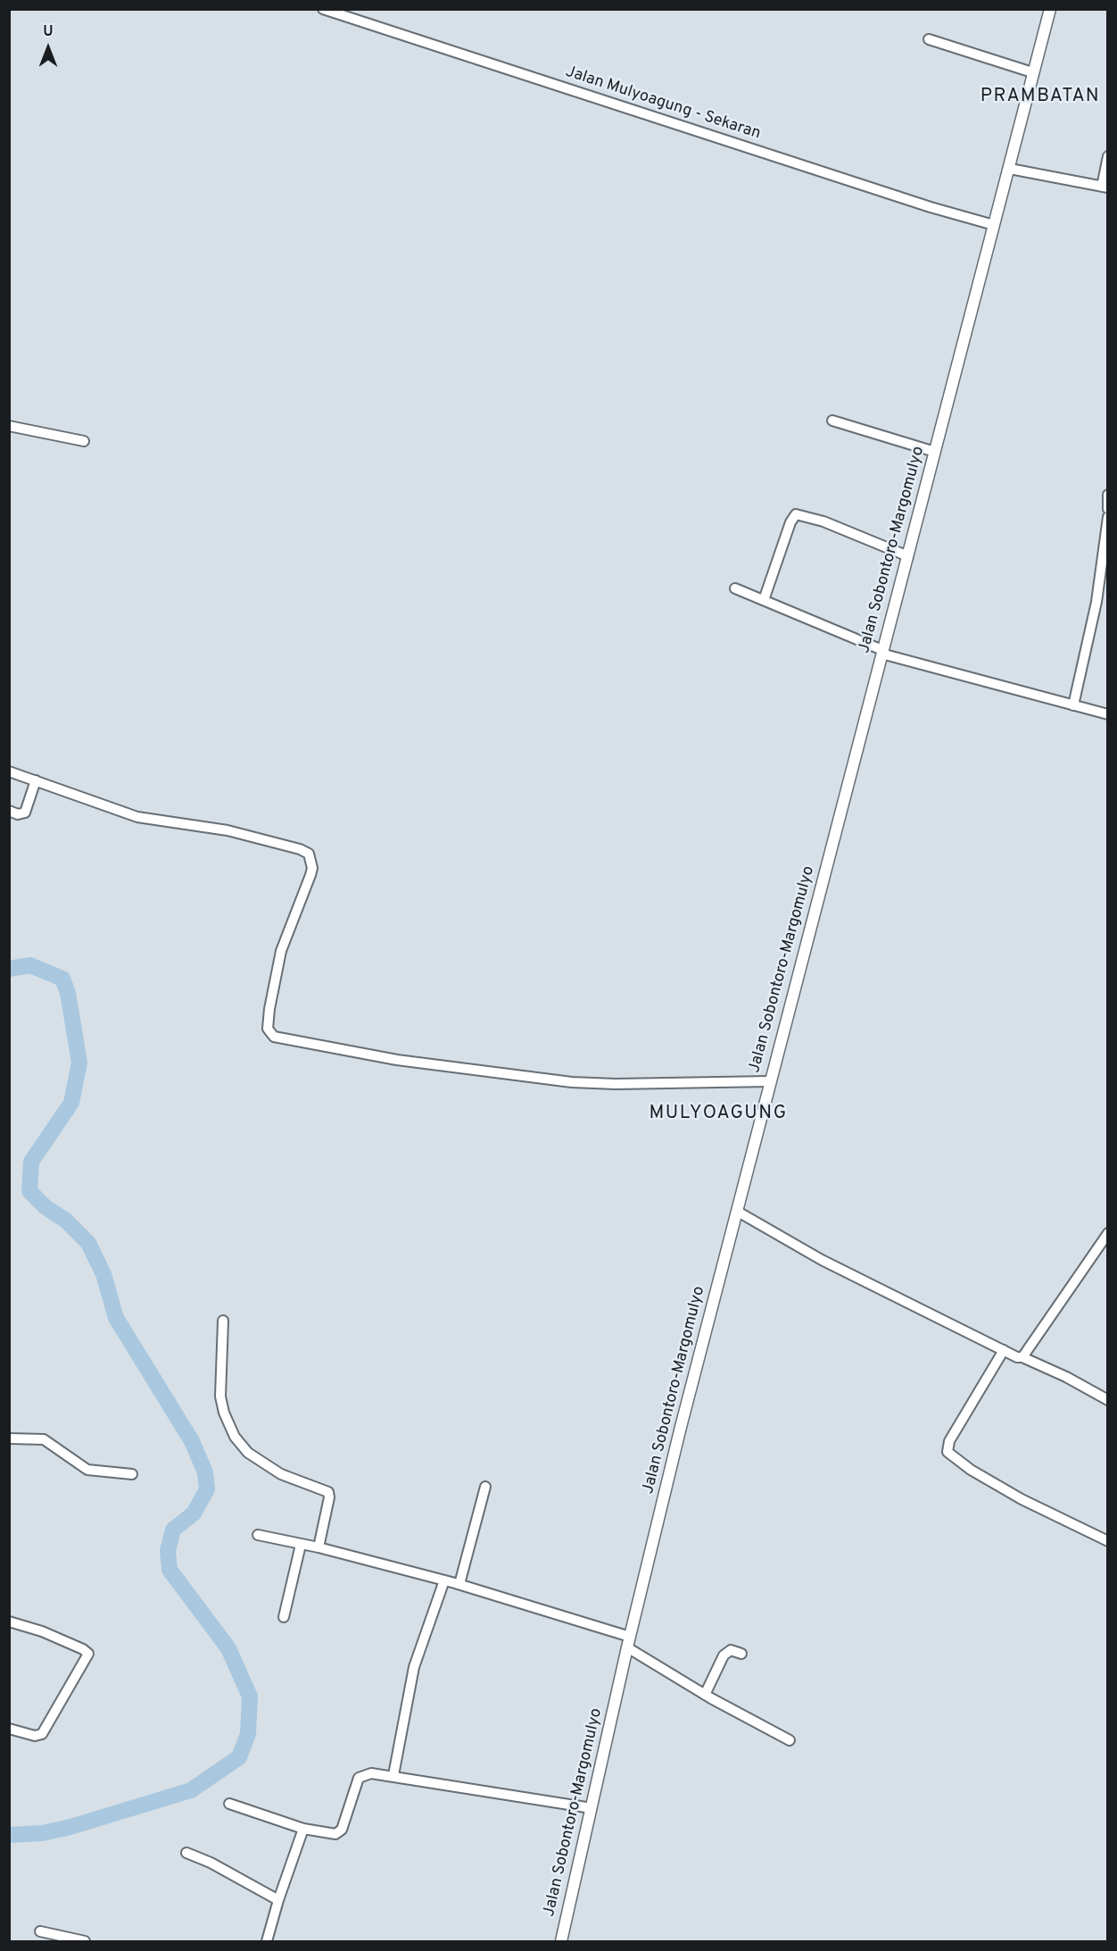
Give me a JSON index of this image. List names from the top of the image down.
{
  "streets": {
    "street": ["Jalan Mulyoagung - Sekaran", "Jalan Sobontoro-Margomulyo"]
  },
  "crossings": [
    ["Jalan Mulyoagung - Sekaran", "Jalan Sobontoro-Margomulyo"]
  ],
  "districts": ["PRAMBATAN", "MULYOAGUNG"],
  "north": "top"
}
